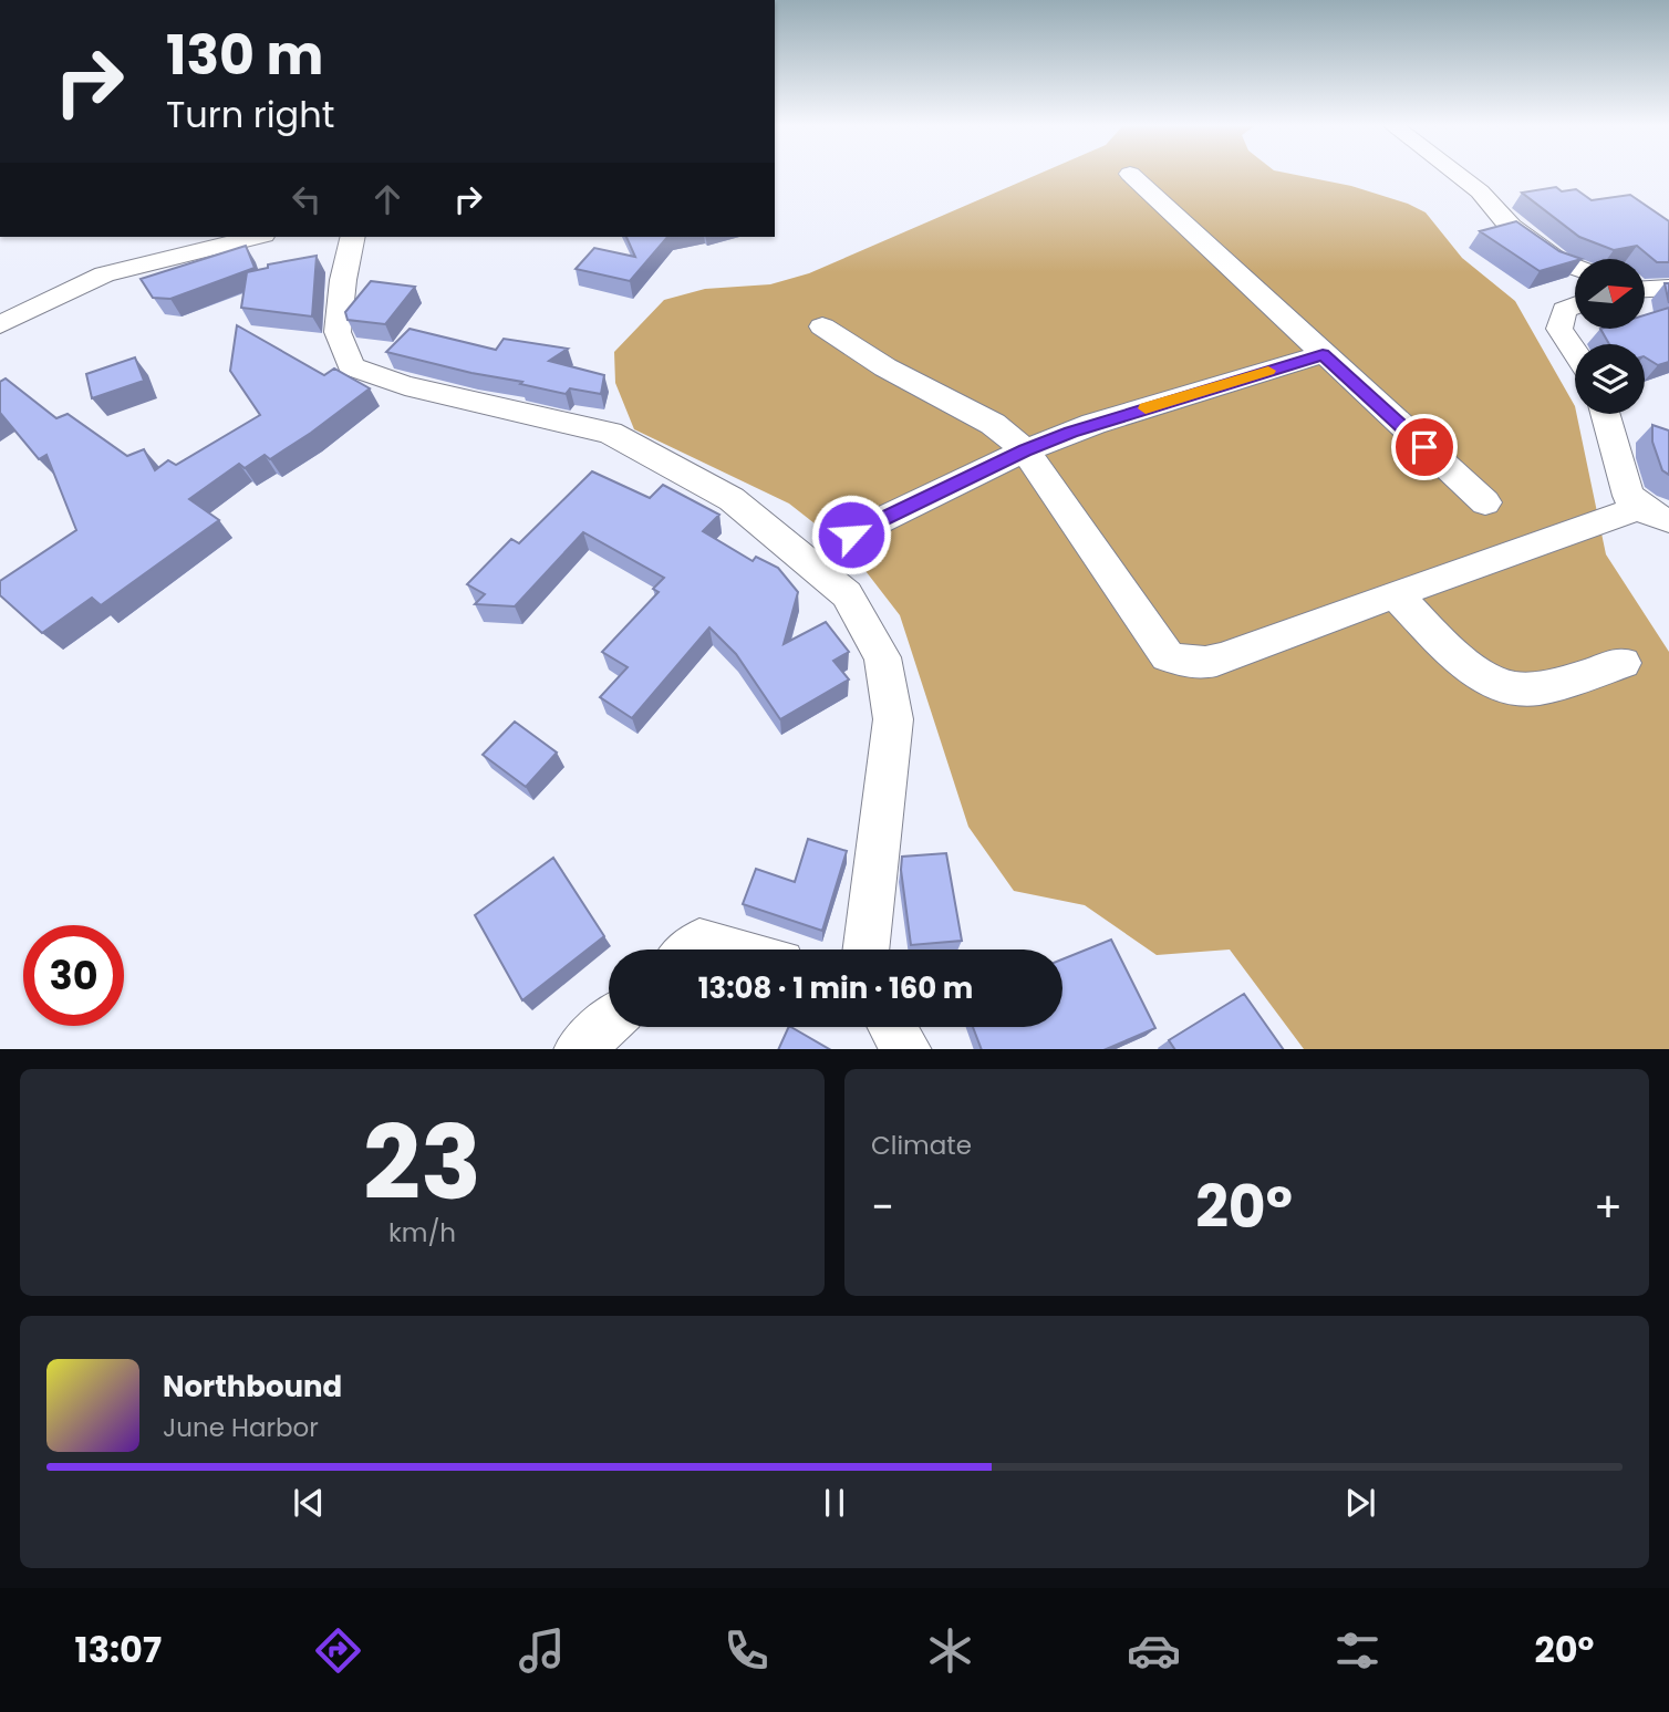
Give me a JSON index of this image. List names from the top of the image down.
{
  "north": "right",
  "page": {
    "turn": ["130 m", "Turn right"],
    "limit": "30",
    "trip": "13:08 · 1 min · 160 m",
    "tile": [
      ["23", "km/h"],
      "Climate"
    ],
    "heat": ["−", "20°", "+"],
    "song": ["Northbound", "June Harbor"],
    "tabs": ["13:07", "20°"]
  }
}
